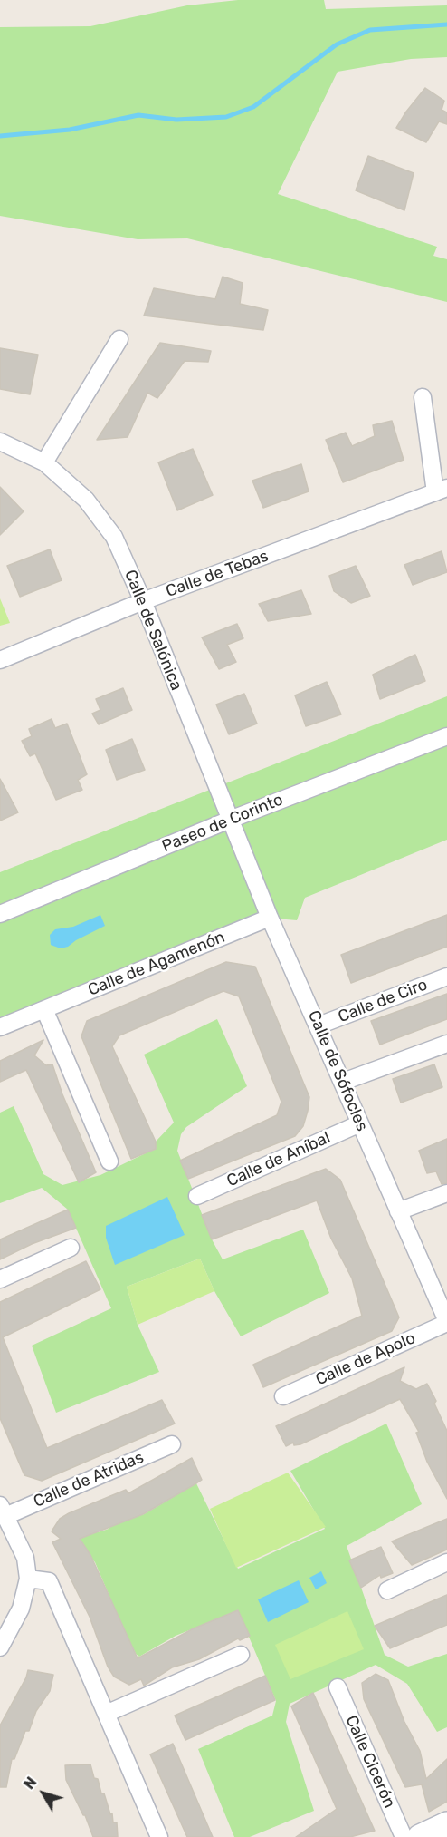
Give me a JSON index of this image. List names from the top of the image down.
{
  "streets": {
    "street": [
      "Calle de Tebas",
      "Calle de Salónica",
      "Paseo de Corinto",
      "Calle de Agamenón",
      "Calle de Ciro",
      "Calle de Sófocles",
      "Calle de Aníbal",
      "Calle de Apolo",
      "Calle de Atridas",
      "Calle Cicerón"
    ]
  },
  "crossings": [
    ["Calle de Tebas", "Calle de Salónica"],
    ["Calle de Salónica", "Paseo de Corinto"],
    ["Calle de Salónica", "Calle de Sófocles"],
    ["Paseo de Corinto", "Calle de Sófocles"],
    ["Calle de Agamenón", "Calle de Sófocles"],
    ["Calle de Ciro", "Calle de Sófocles"],
    ["Calle de Sófocles", "Calle de Aníbal"],
    ["Calle de Sófocles", "Calle de Apolo"]
  ],
  "north": "top left"
}
